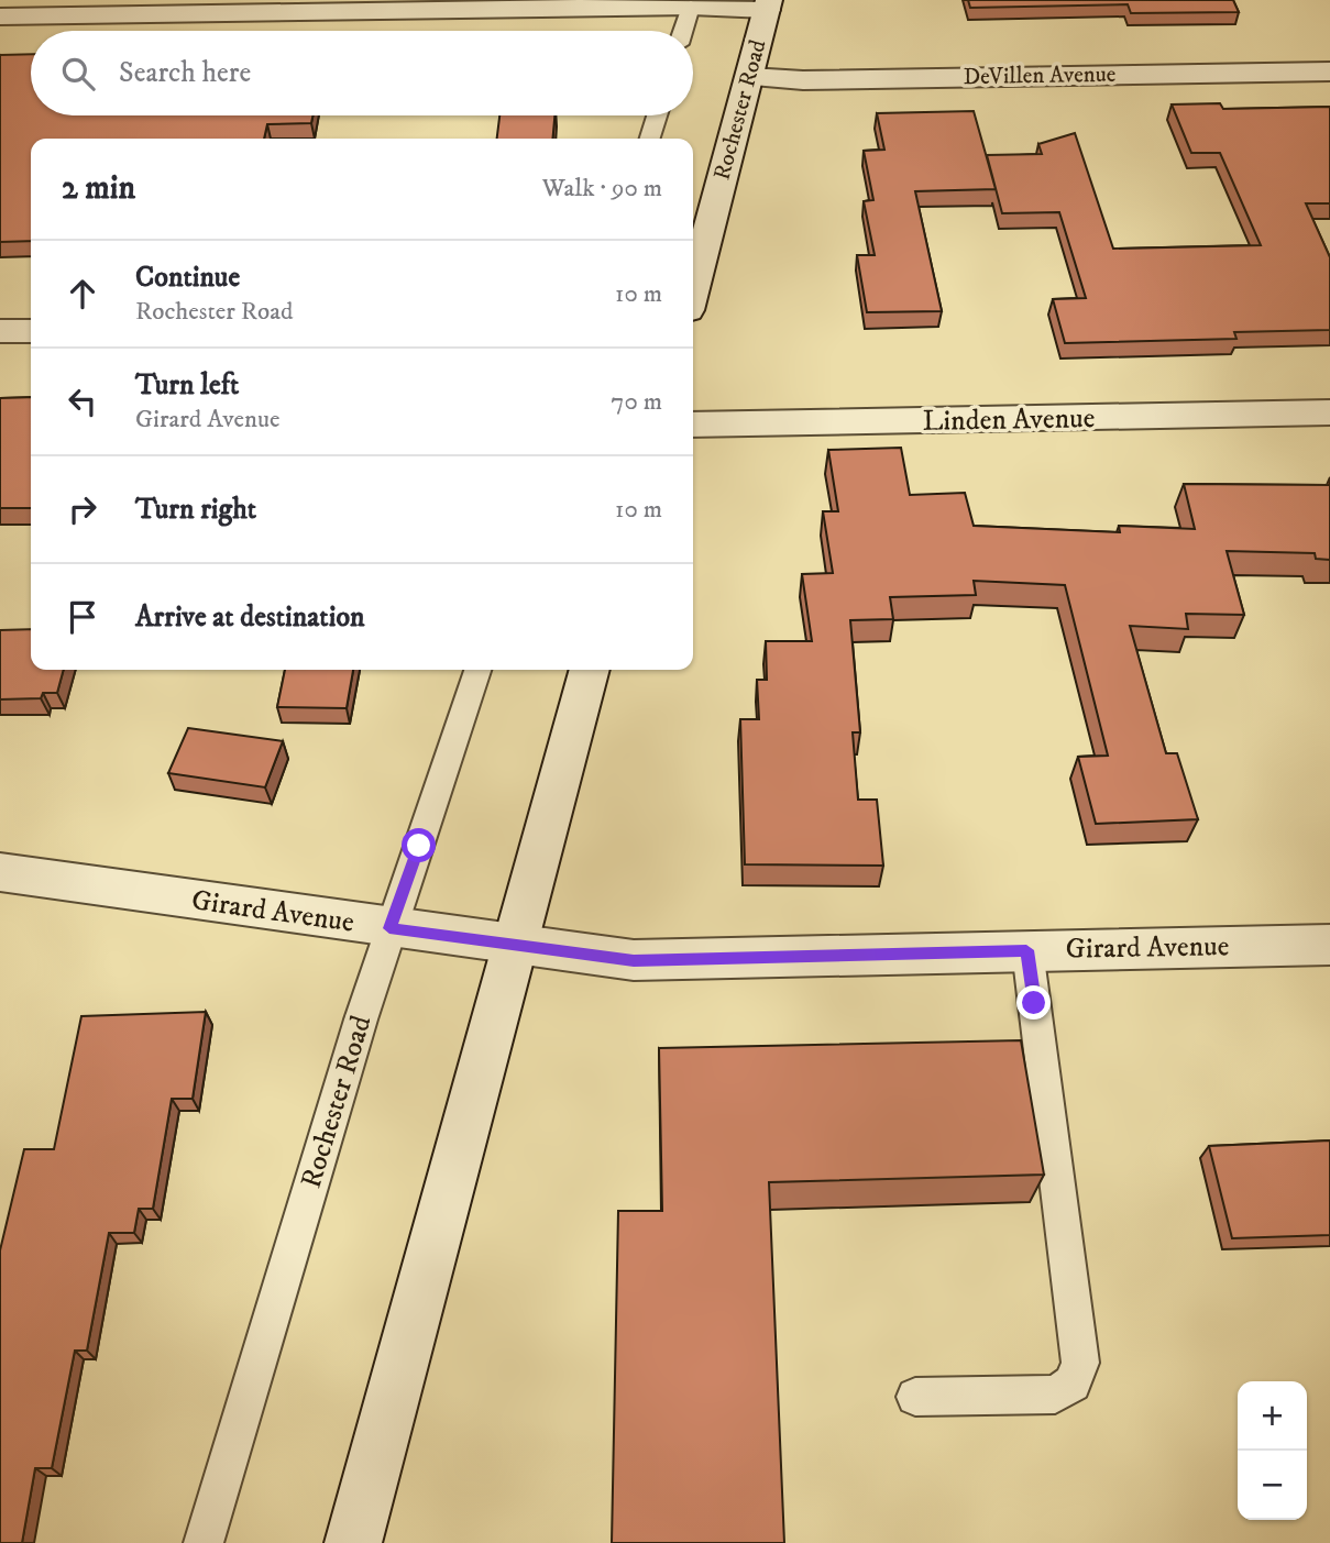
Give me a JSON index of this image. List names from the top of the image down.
{
  "streets": {
    "street": [
      "DeVillen Avenue",
      "Rochester Road",
      "Linden Avenue",
      "Girard Avenue"
    ]
  },
  "crossings": [
    ["DeVillen Avenue", "Rochester Road"],
    ["Rochester Road", "Girard Avenue"]
  ],
  "page": {
    "search": "Search here",
    "heading": ["2 min", "Walk · 90 m"],
    "list": [
      ["Continue", "Rochester Road", "10 m"],
      ["Turn left", "Girard Avenue", "70 m"],
      ["Turn right", "10 m"],
      "Arrive at destination"
    ],
    "map_buttons": ["+", "−"]
  }
}
